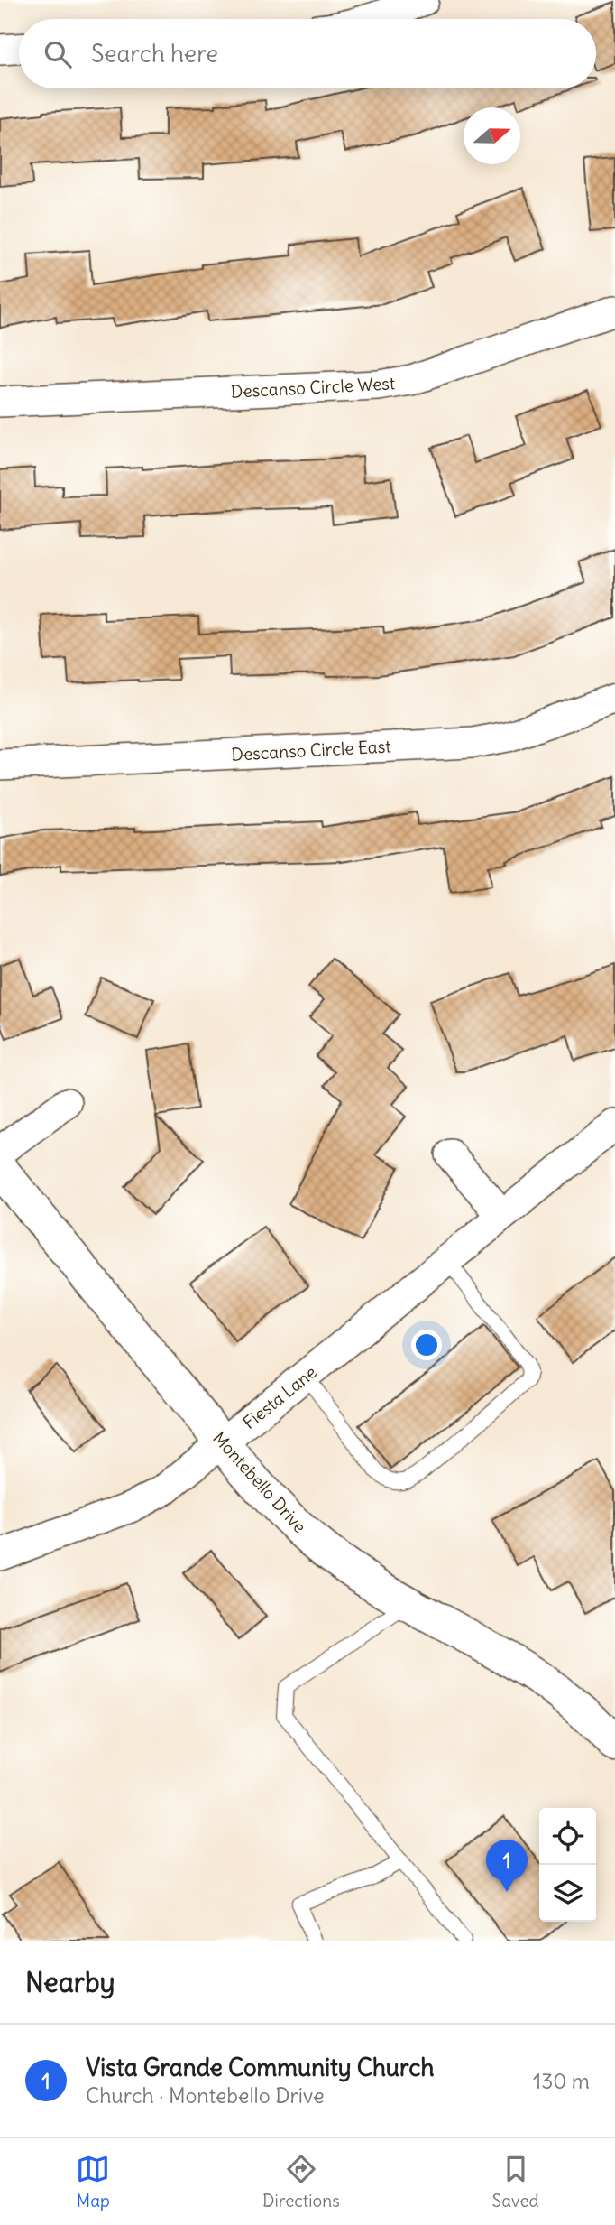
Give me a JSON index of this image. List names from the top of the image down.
{
  "streets": {
    "street": [
      "Descanso Circle West",
      "Descanso Circle East",
      "Fiesta Lane",
      "Montebello Drive"
    ]
  },
  "crossings": [
    ["Fiesta Lane", "Montebello Drive"]
  ],
  "north": "right",
  "page": {
    "search": "Search here",
    "pins": "1",
    "heading": "Nearby",
    "list": [
      {
        "mark": "1",
        "name": "Vista Grande Community Church",
        "note": "Church · Montebello Drive",
        "value": "130 m"
      }
    ],
    "nav": ["Map", "Directions", "Saved"]
  }
}
